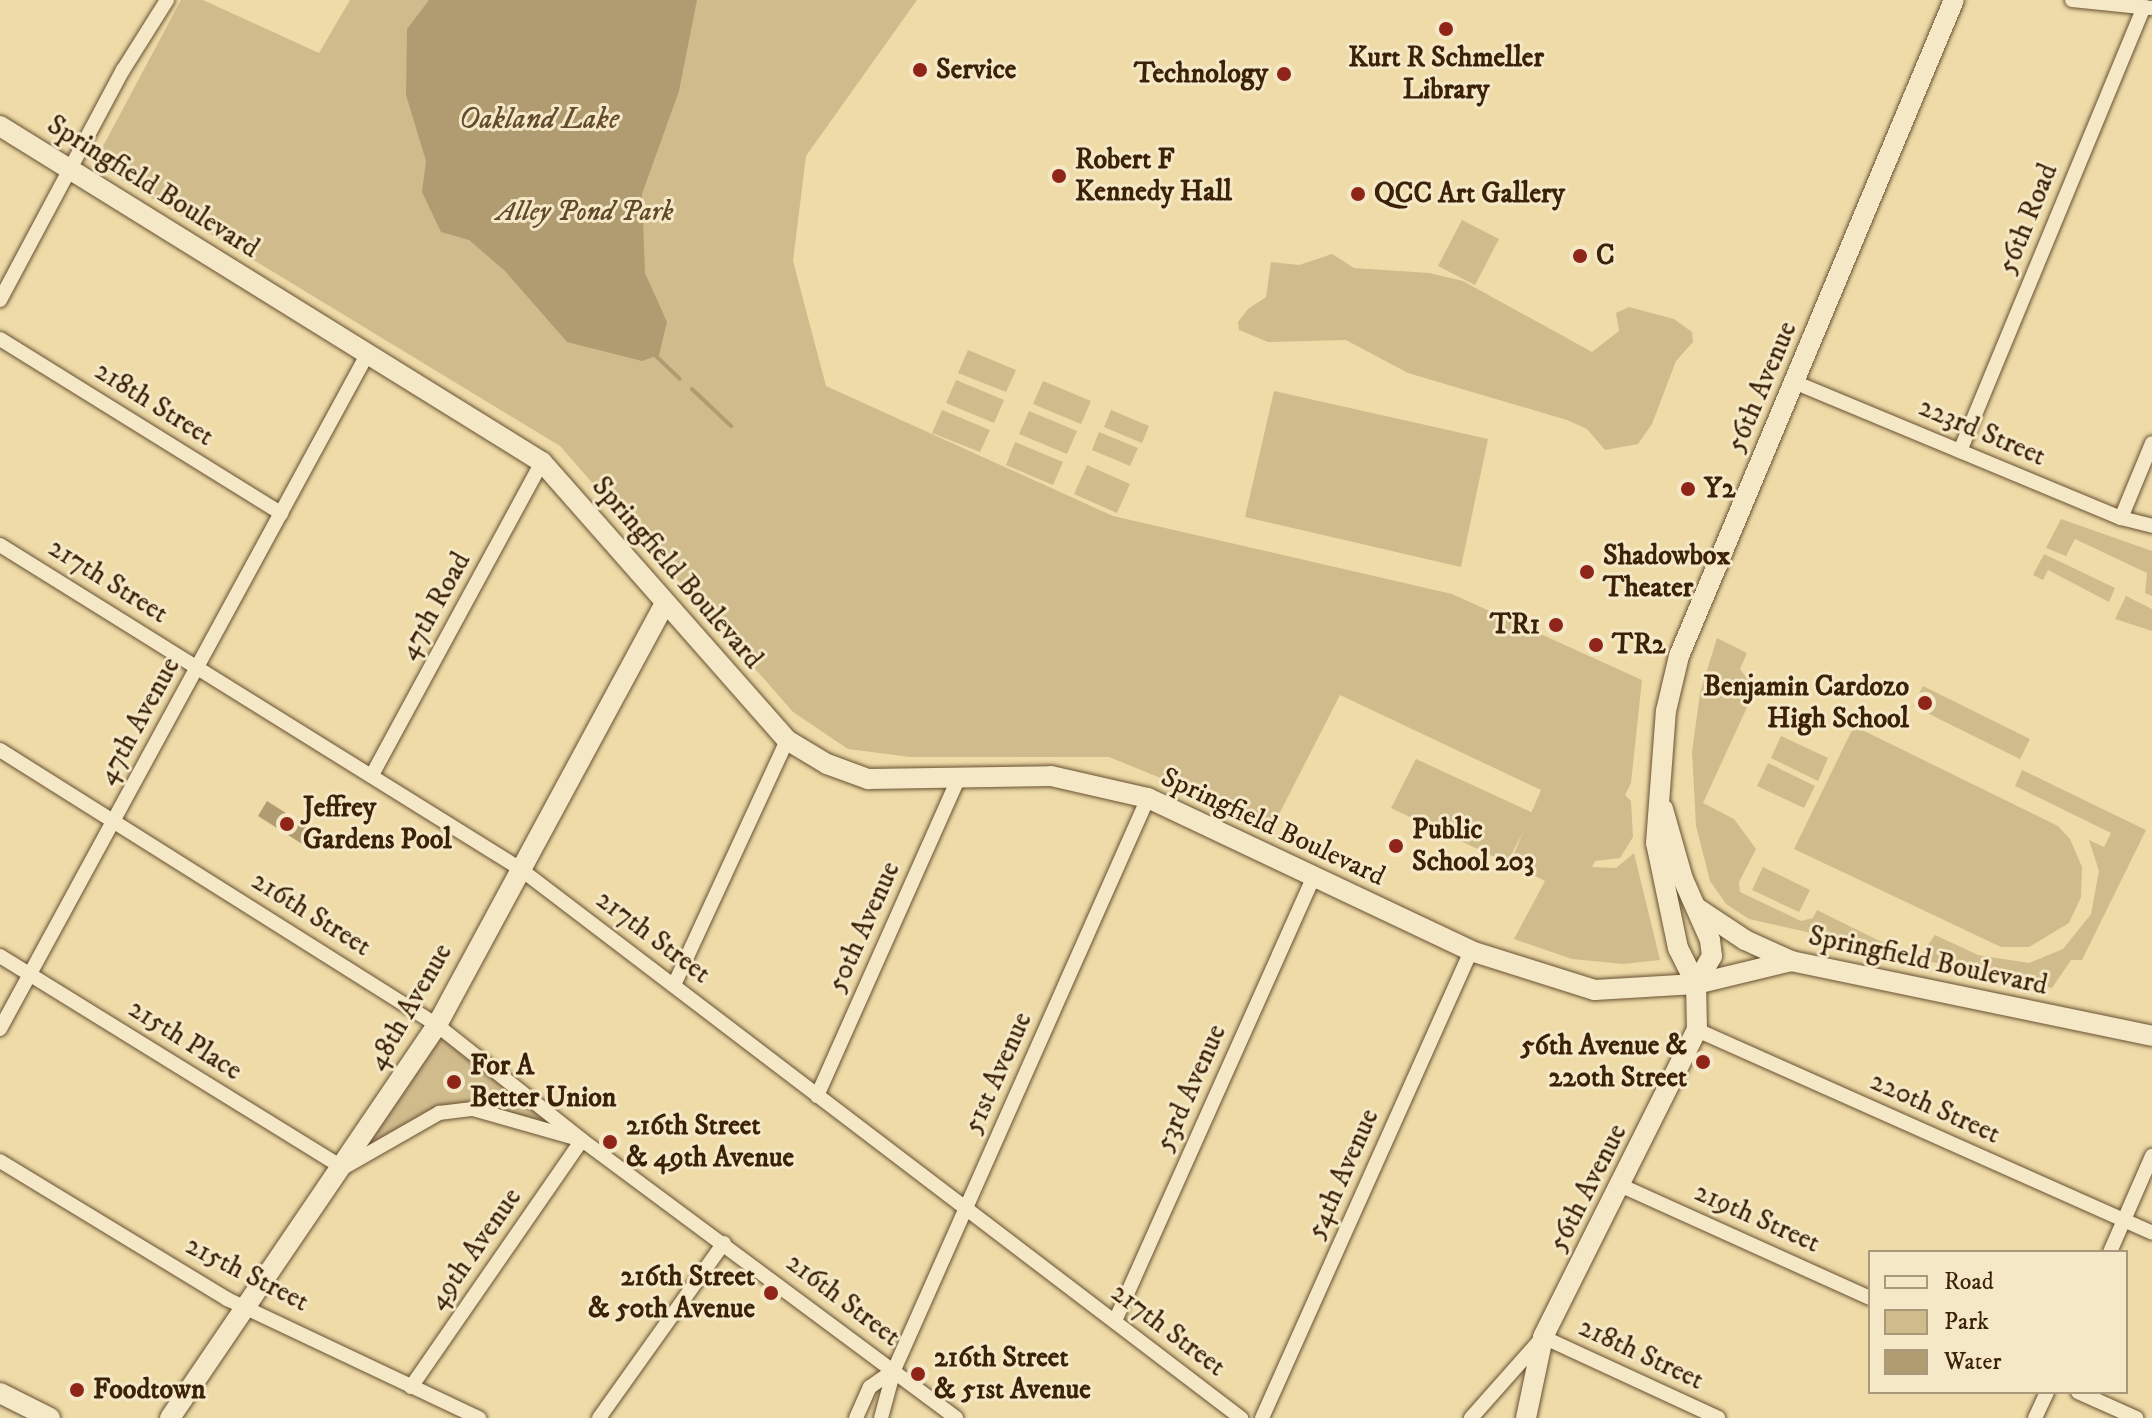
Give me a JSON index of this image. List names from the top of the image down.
{
  "streets": {
    "street": [
      "Springfield Boulevard",
      "56th Road",
      "56th Avenue",
      "218th Street",
      "223rd Street",
      "217th Street",
      "47th Road",
      "47th Avenue",
      "216th Street",
      "50th Avenue",
      "48th Avenue",
      "215th Place",
      "51st Avenue",
      "53rd Avenue",
      "220th Street",
      "54th Avenue",
      "219th Street",
      "49th Avenue",
      "215th Street"
    ]
  },
  "crossings": [
    ["Springfield Boulevard", "56th Avenue"],
    ["Springfield Boulevard", "47th Road"],
    ["Springfield Boulevard", "47th Avenue"],
    ["Springfield Boulevard", "50th Avenue"],
    ["Springfield Boulevard", "48th Avenue"],
    ["Springfield Boulevard", "51st Avenue"],
    ["Springfield Boulevard", "53rd Avenue"],
    ["Springfield Boulevard", "54th Avenue"],
    ["56th Road", "223rd Street"],
    ["56th Avenue", "218th Street"],
    ["56th Avenue", "223rd Street"],
    ["56th Avenue", "220th Street"],
    ["56th Avenue", "219th Street"],
    ["218th Street", "47th Avenue"],
    ["217th Street", "47th Road"],
    ["217th Street", "47th Avenue"],
    ["217th Street", "50th Avenue"],
    ["217th Street", "48th Avenue"],
    ["217th Street", "51st Avenue"],
    ["217th Street", "53rd Avenue"],
    ["47th Avenue", "216th Street"],
    ["47th Avenue", "215th Place"],
    ["216th Street", "48th Avenue"],
    ["216th Street", "215th Place"],
    ["216th Street", "51st Avenue"],
    ["216th Street", "49th Avenue"],
    ["48th Avenue", "215th Place"],
    ["48th Avenue", "215th Street"],
    ["49th Avenue", "215th Street"]
  ],
  "water": ["Oakland Lake"],
  "parks": ["Alley Pond Park"],
  "places": [
    "Kurt R Schmeller Library",
    "Service",
    "Technology",
    "Robert F Kennedy Hall",
    "QCC Art Gallery",
    "C",
    "Y2",
    "Shadowbox Theater",
    "TR1",
    "TR2",
    "Benjamin Cardozo High School",
    "Jeffrey Gardens Pool",
    "Public School 203",
    "56th Avenue & 220th Street",
    "For A Better Union",
    "216th Street & 49th Avenue",
    "216th Street & 50th Avenue",
    "216th Street & 51st Avenue",
    "Foodtown"
  ],
  "legend": ["Road", "Park", "Water"]
}
